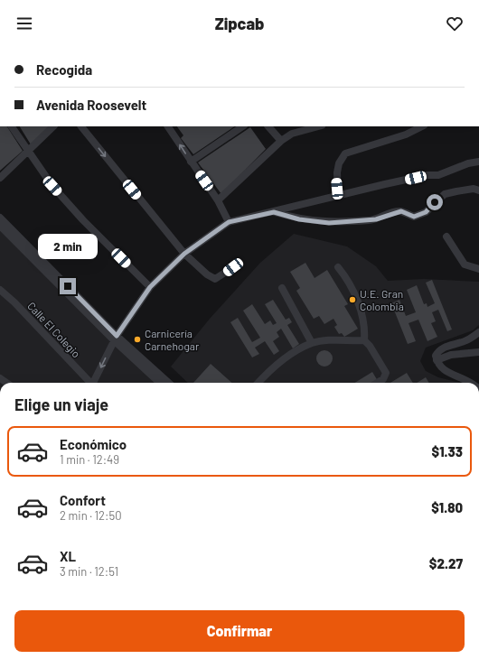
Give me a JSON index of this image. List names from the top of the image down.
{
  "streets": {
    "street": ["Calle El Colegio"]
  },
  "places": ["U.E. Gran Colombia", "Carnicería Carnehogar"],
  "page": {
    "header": "Zipcab",
    "banner": ["Recogida", "Avenida Roosevelt"],
    "bubble": "2 min",
    "heading": "Elige un viaje",
    "list": [
      {
        "name": "Económico",
        "note": "1 min · 12:49",
        "value": "$1.33"
      },
      {
        "name": "Confort",
        "note": "2 min · 12:50",
        "value": "$1.80"
      },
      {
        "name": "XL",
        "note": "3 min · 12:51",
        "value": "$2.27"
      }
    ],
    "buttons": "Confirmar"
  }
}
